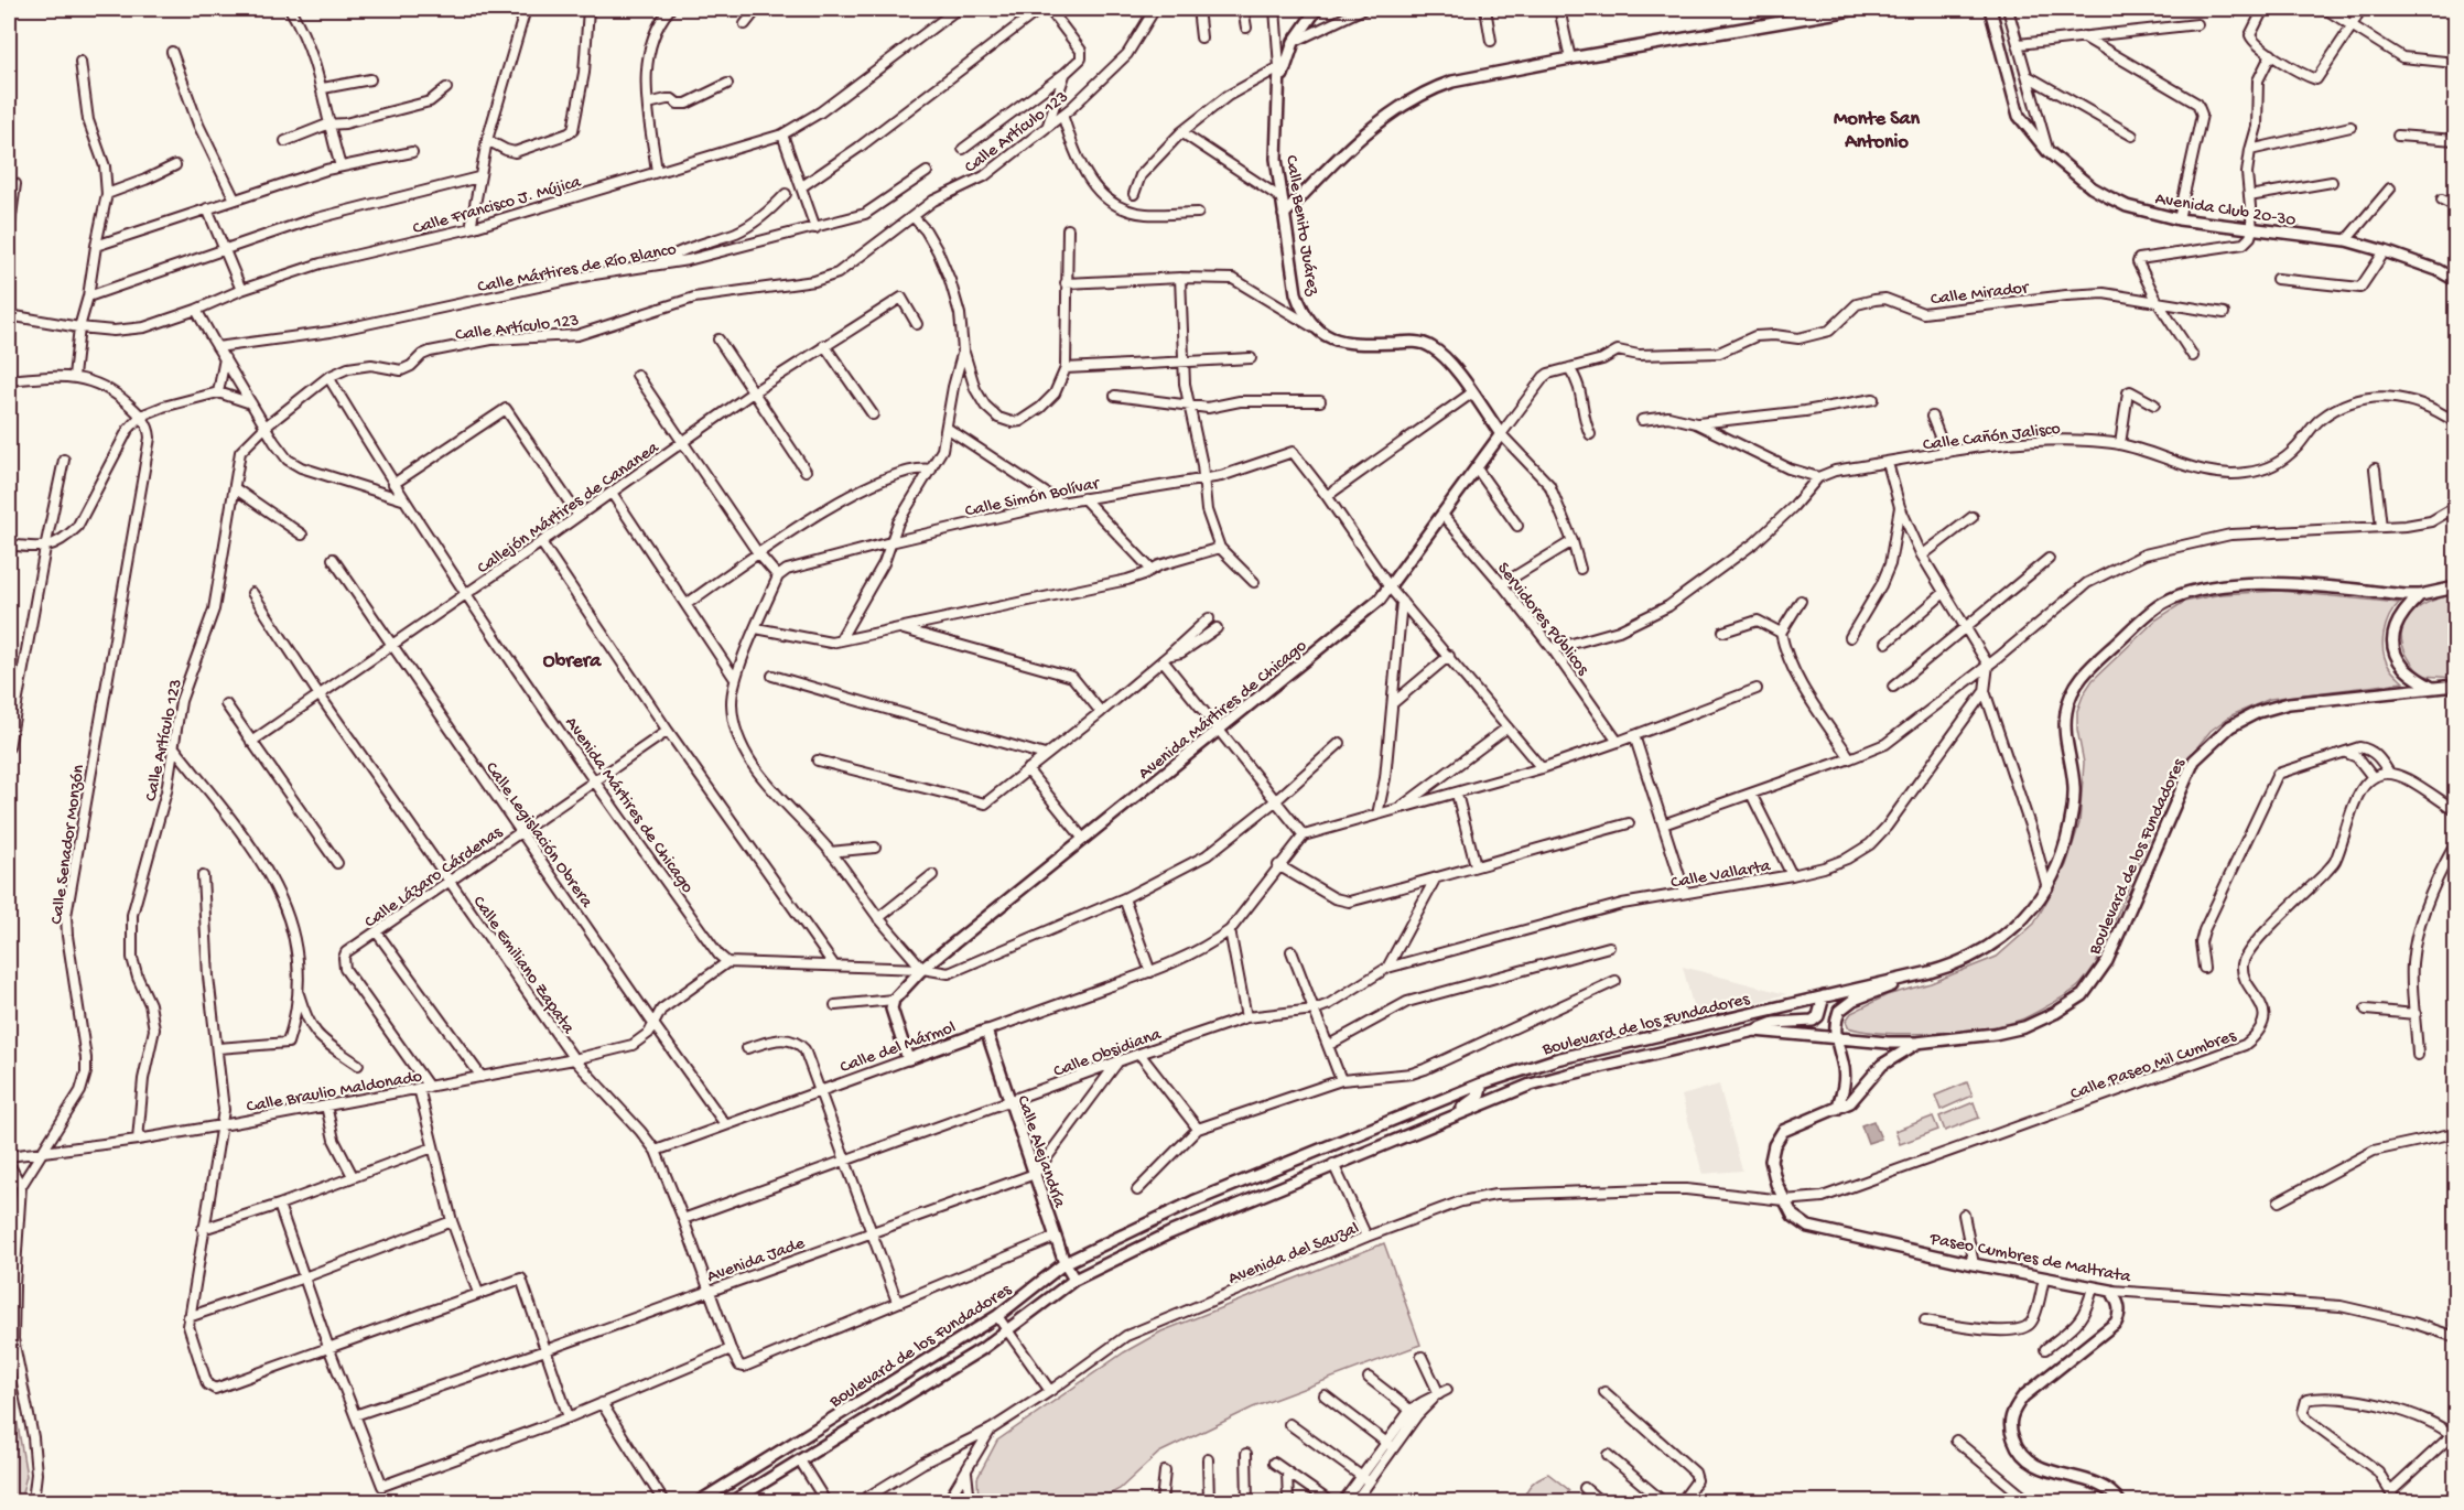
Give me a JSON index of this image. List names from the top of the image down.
{
  "streets": {
    "main road": [
      "Avenida Club 20-30",
      "Calle Benito Juárez",
      "Avenida Mártires de Chicago",
      "Boulevard de los Fundadores",
      "Calle del Mármol",
      "Calle Alejandría",
      "Paseo Cumbres de Maltrata"
    ],
    "street": [
      "Calle Artículo 123",
      "Calle Francisco J. Mújica",
      "Calle Mártires de Río Blanco",
      "Calle Mirador",
      "Calle Cañón Jalisco",
      "Calle Simón Bolívar",
      "Callejón Mártires de Cananea",
      "Servidores Públicos",
      "Calle Legislación Obrera",
      "Calle Senador Monzón",
      "Calle Vallarta",
      "Calle Lázaro Cárdenas",
      "Calle Emiliano Zapata",
      "Calle Obsidiana",
      "Calle Paseo Mil Cumbres",
      "Calle Braulio Maldonado",
      "Avenida del Sauzal",
      "Avenida Jade"
    ]
  },
  "crossings": [
    ["Calle Artículo 123", "Avenida Mártires de Chicago"],
    ["Calle Artículo 123", "Calle Braulio Maldonado"],
    ["Calle Mirador", "Avenida Mártires de Chicago"],
    ["Callejón Mártires de Cananea", "Avenida Mártires de Chicago"],
    ["Callejón Mártires de Cananea", "Calle Legislación Obrera"],
    ["Callejón Mártires de Cananea", "Calle Emiliano Zapata"],
    ["Servidores Públicos", "Avenida Mártires de Chicago"],
    ["Avenida Mártires de Chicago", "Calle Lázaro Cárdenas"],
    ["Avenida Mártires de Chicago", "Calle Braulio Maldonado"],
    ["Calle Legislación Obrera", "Calle Lázaro Cárdenas"],
    ["Calle Legislación Obrera", "Calle del Mármol"],
    ["Calle Legislación Obrera", "Calle Braulio Maldonado"],
    ["Calle Senador Monzón", "Calle Braulio Maldonado"],
    ["Boulevard de los Fundadores", "Calle Alejandría"],
    ["Boulevard de los Fundadores", "Paseo Cumbres de Maltrata"],
    ["Calle Vallarta", "Calle Obsidiana"],
    ["Calle Lázaro Cárdenas", "Calle Emiliano Zapata"],
    ["Calle Lázaro Cárdenas", "Calle Braulio Maldonado"],
    ["Calle Emiliano Zapata", "Calle del Mármol"],
    ["Calle Emiliano Zapata", "Calle Obsidiana"],
    ["Calle Emiliano Zapata", "Calle Braulio Maldonado"],
    ["Calle Emiliano Zapata", "Avenida Jade"],
    ["Calle del Mármol", "Calle Alejandría"],
    ["Calle Obsidiana", "Calle Alejandría"],
    ["Calle Paseo Mil Cumbres", "Avenida del Sauzal"],
    ["Calle Paseo Mil Cumbres", "Paseo Cumbres de Maltrata"],
    ["Calle Alejandría", "Avenida Jade"],
    ["Avenida del Sauzal", "Paseo Cumbres de Maltrata"]
  ],
  "districts": ["Monte San Antonio", "Obrera"]
}
